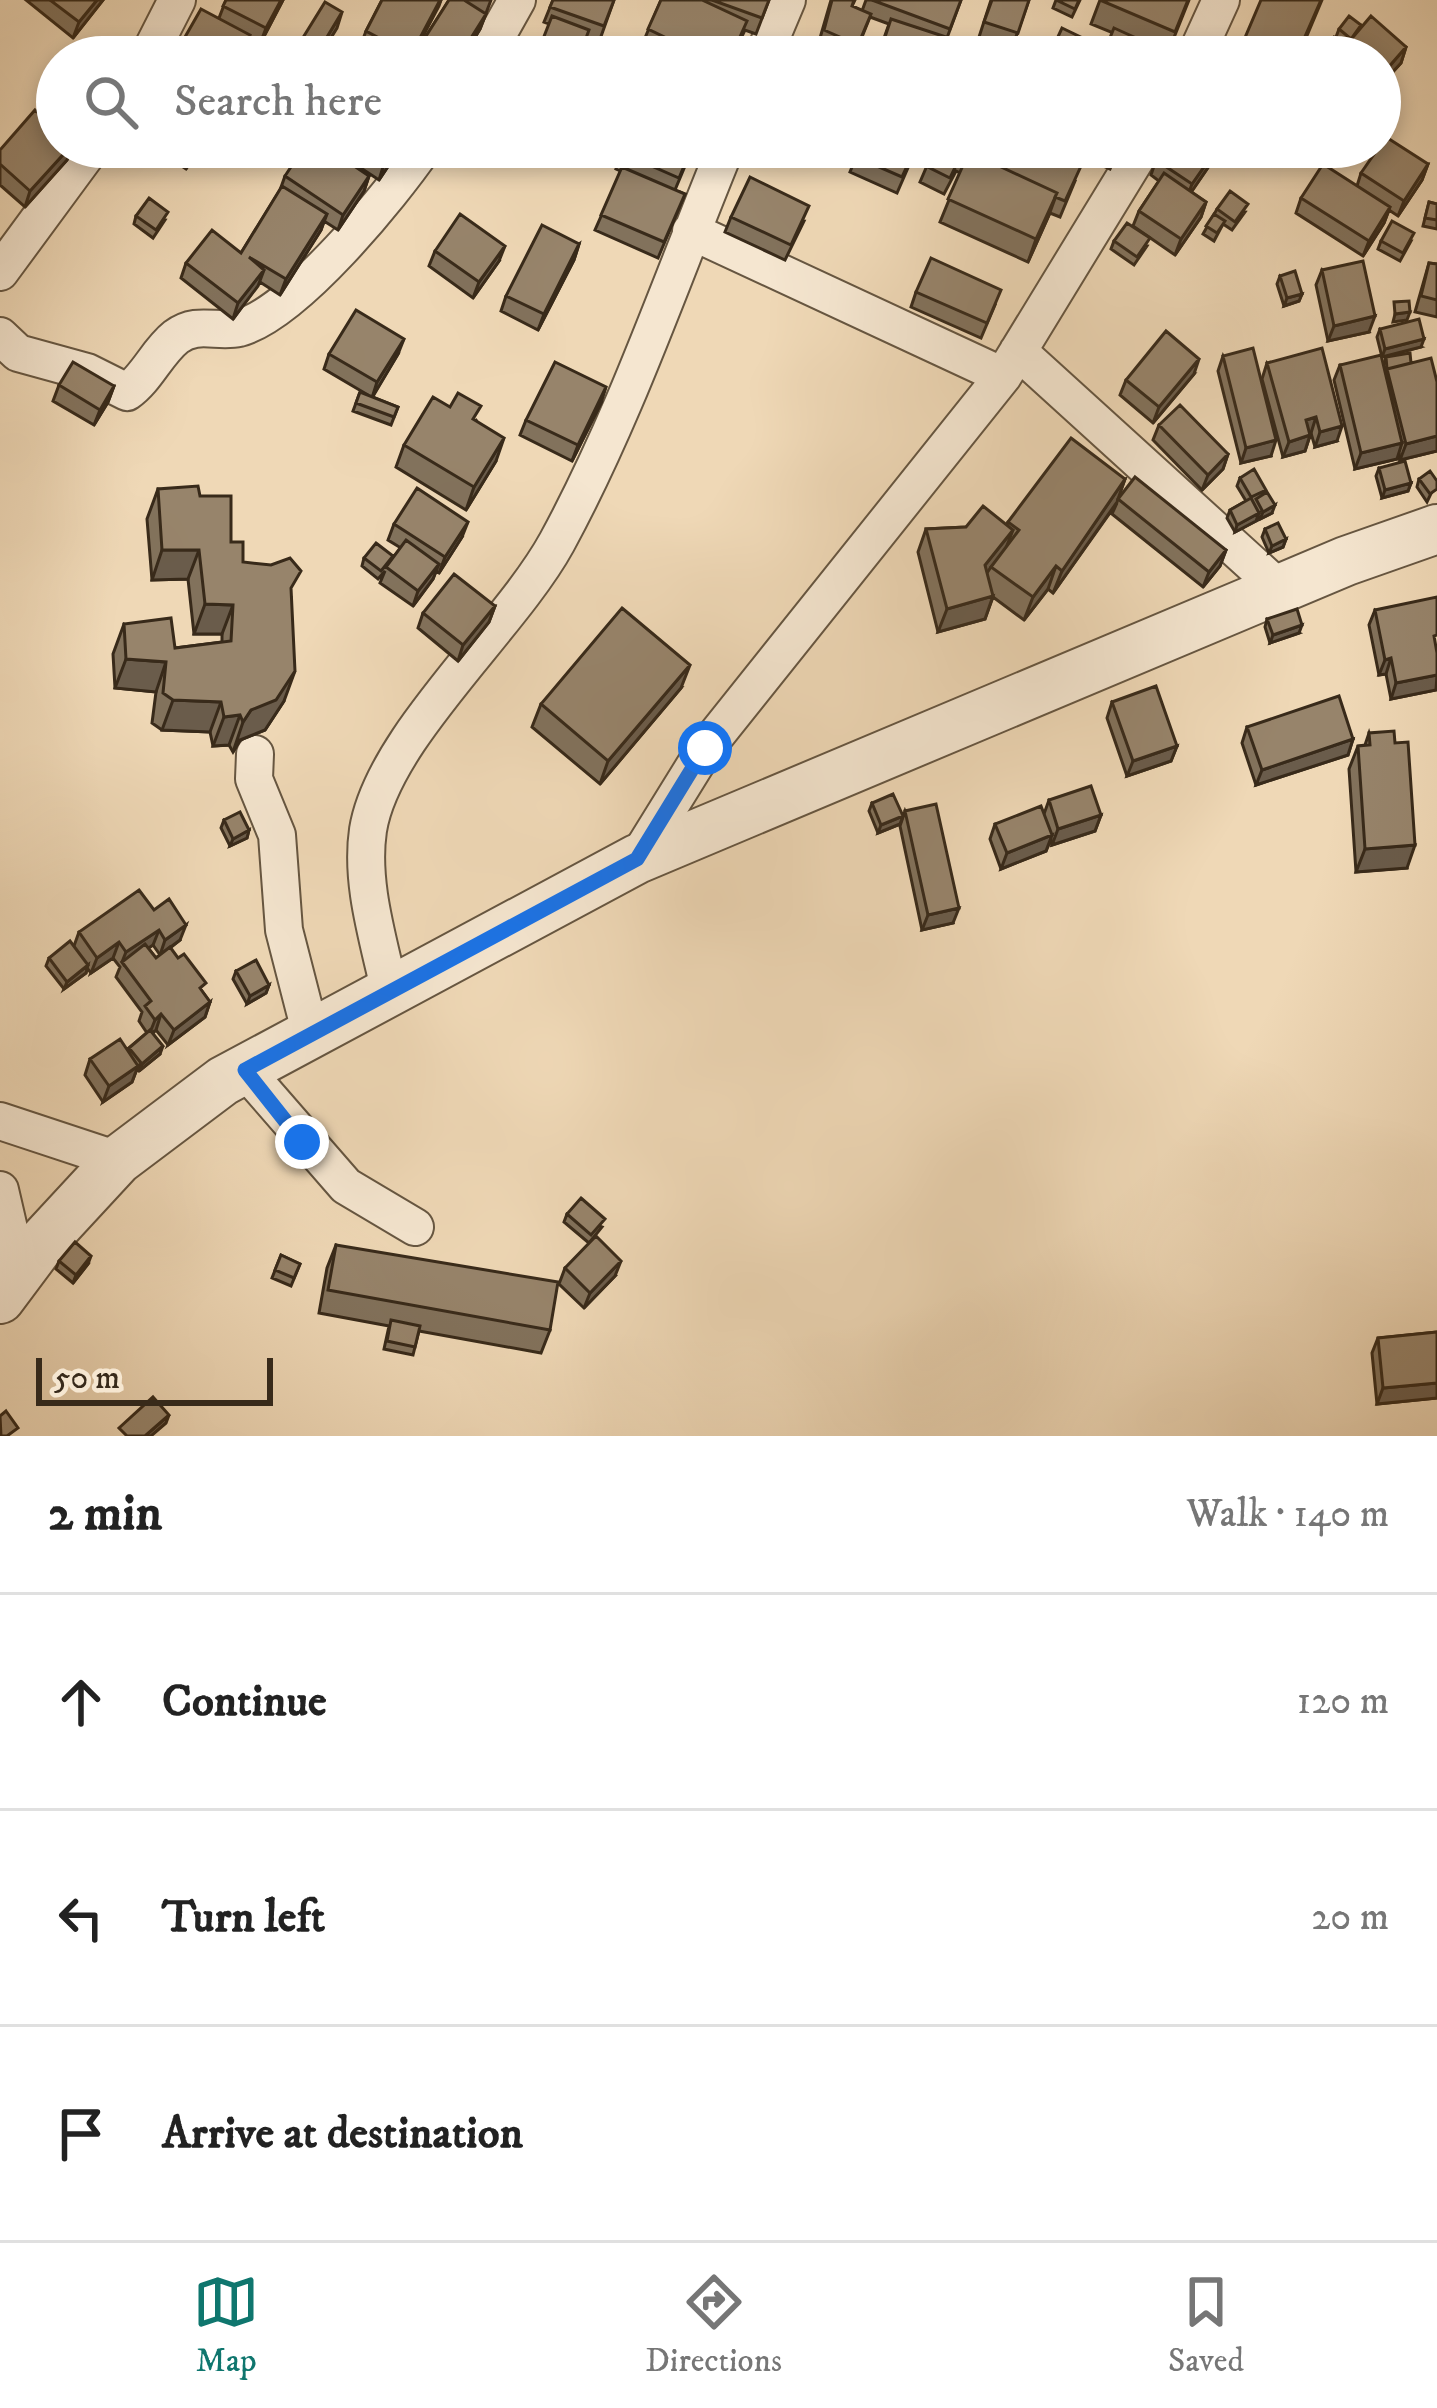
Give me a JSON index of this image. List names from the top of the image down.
{
  "scale_bar": "50 m",
  "page": {
    "search": "Search here",
    "scale": "50 m",
    "heading": ["2 min", "Walk · 140 m"],
    "list": [
      ["Continue", "120 m"],
      ["Turn left", "20 m"],
      "Arrive at destination"
    ],
    "nav": ["Map", "Directions", "Saved"]
  }
}
